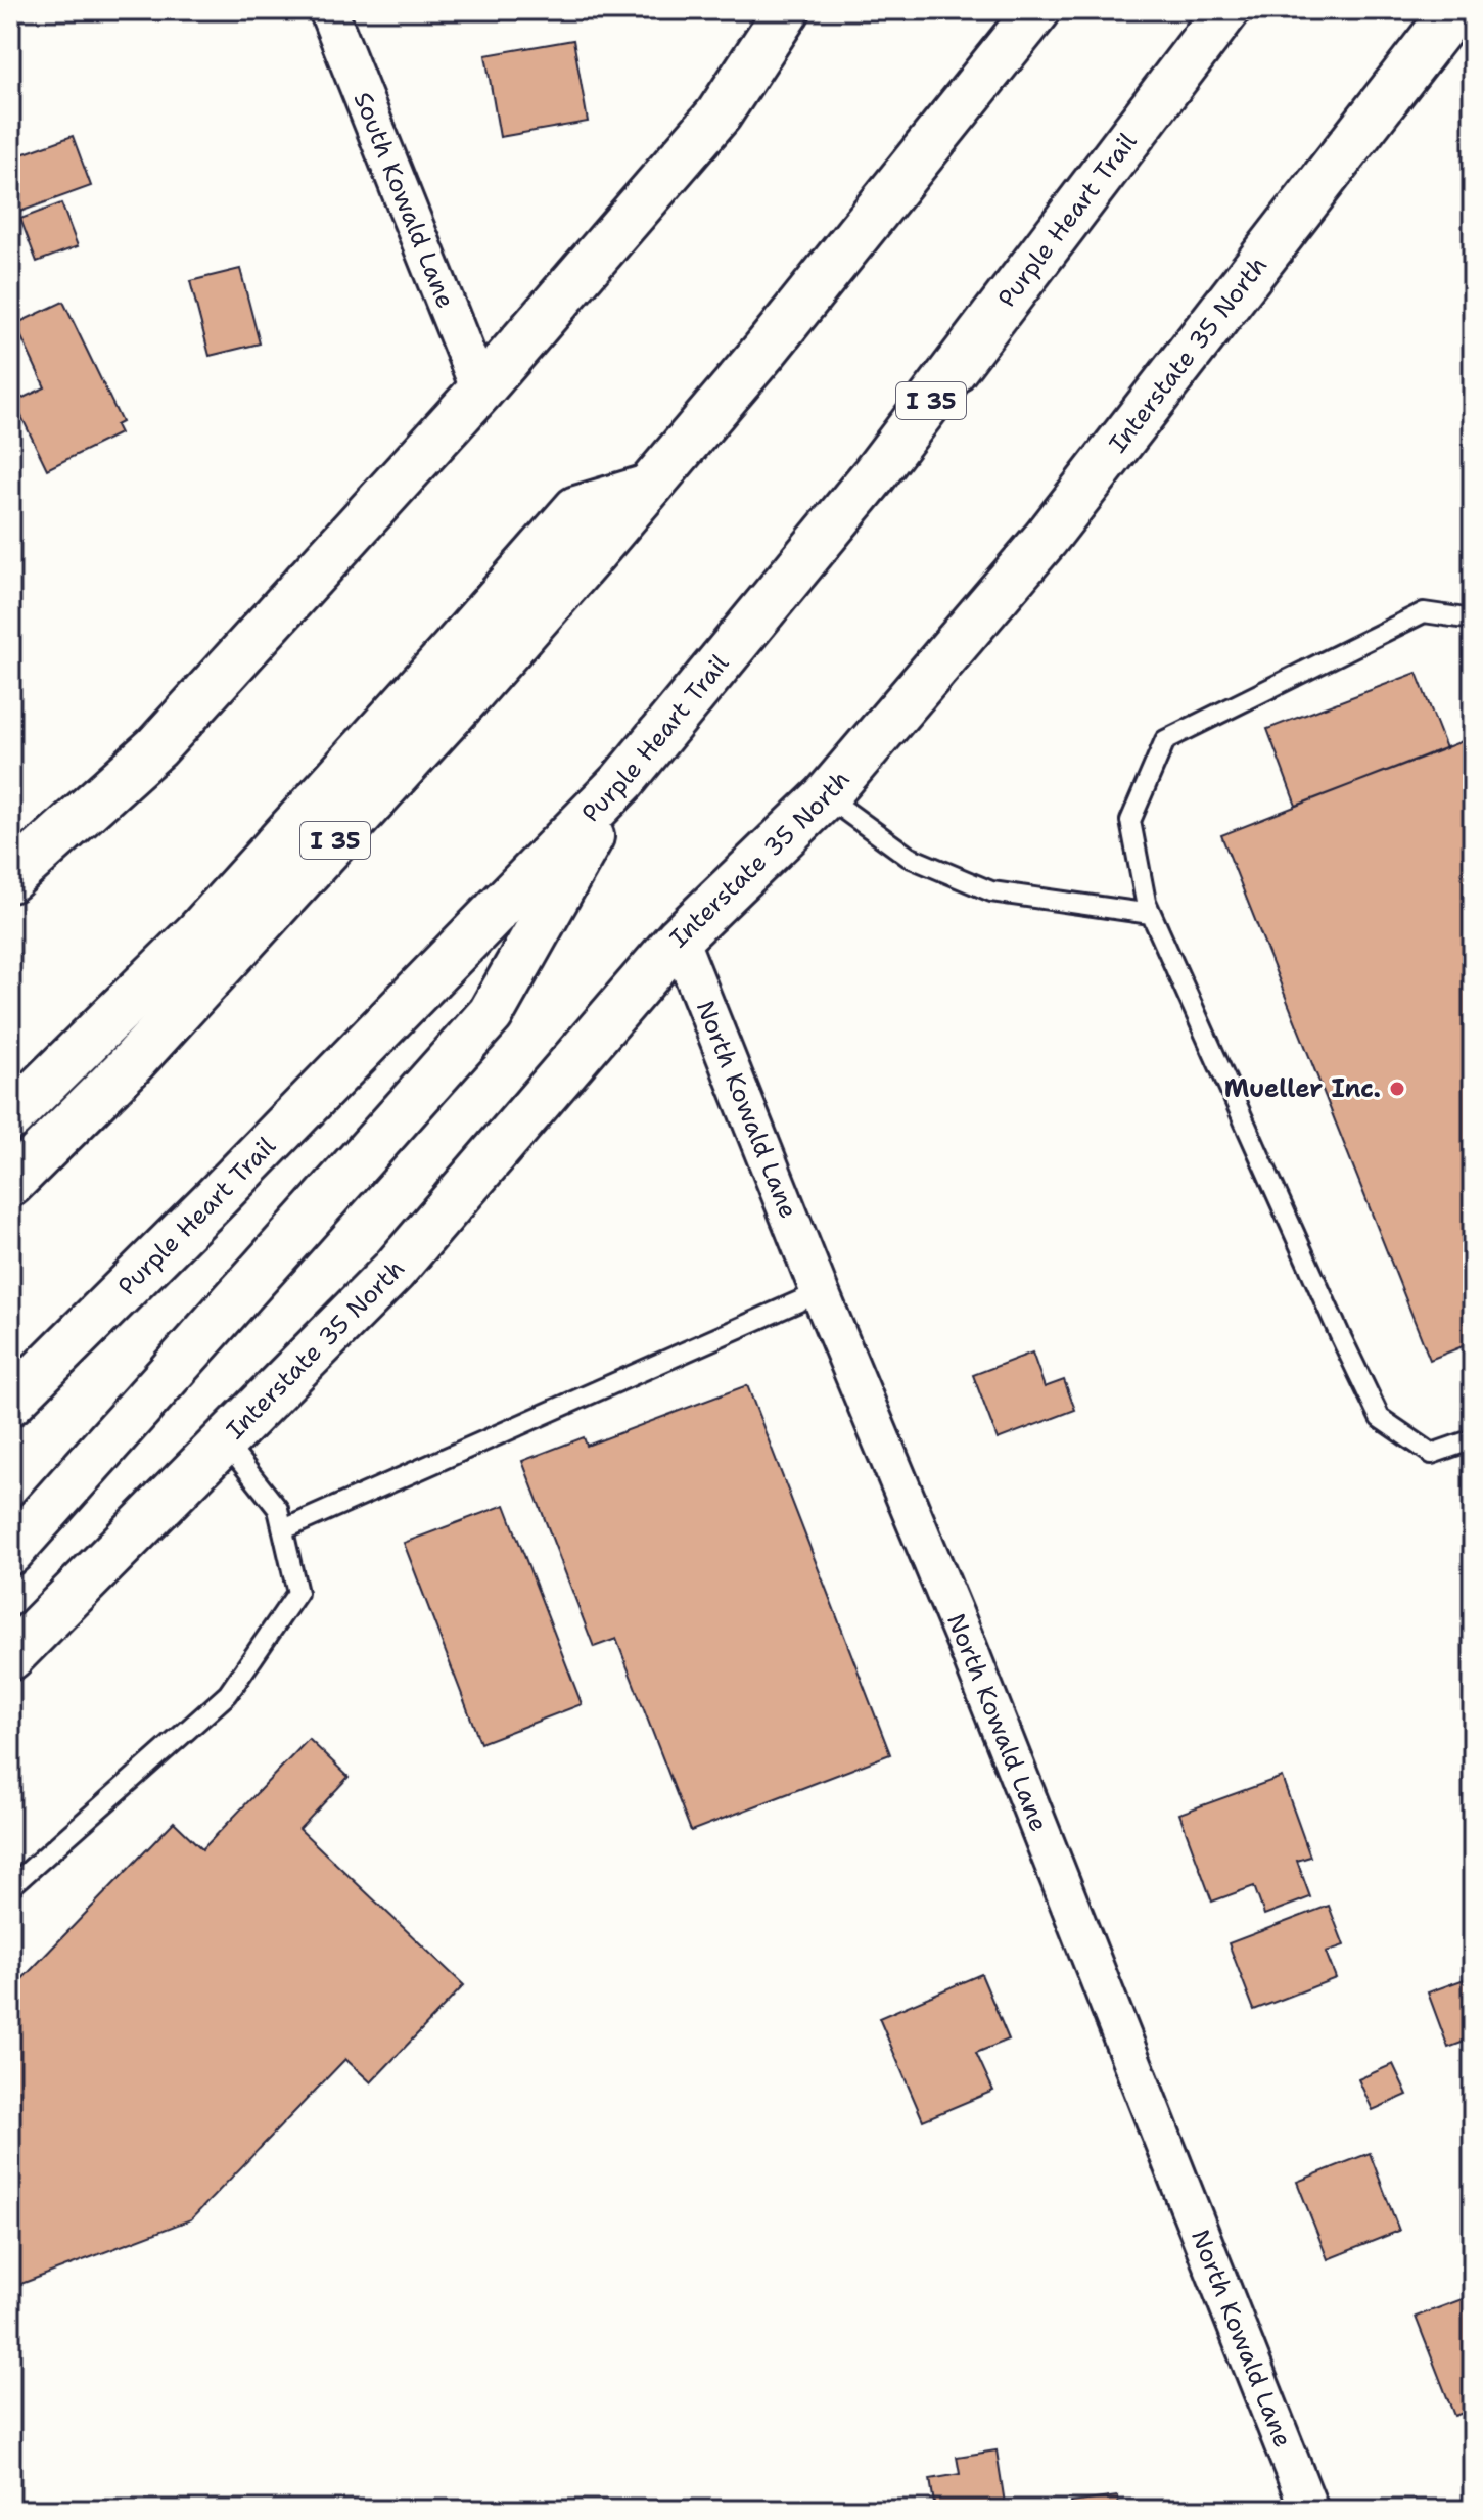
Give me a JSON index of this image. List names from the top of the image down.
{
  "streets": {
    "main road": ["Purple Heart Trail", "Interstate 35 North", "I 35"],
    "street": ["South Kowald Lane", "North Kowald Lane"]
  },
  "crossings": [
    ["Interstate 35 North", "North Kowald Lane"]
  ],
  "places": ["Mueller Inc."]
}
